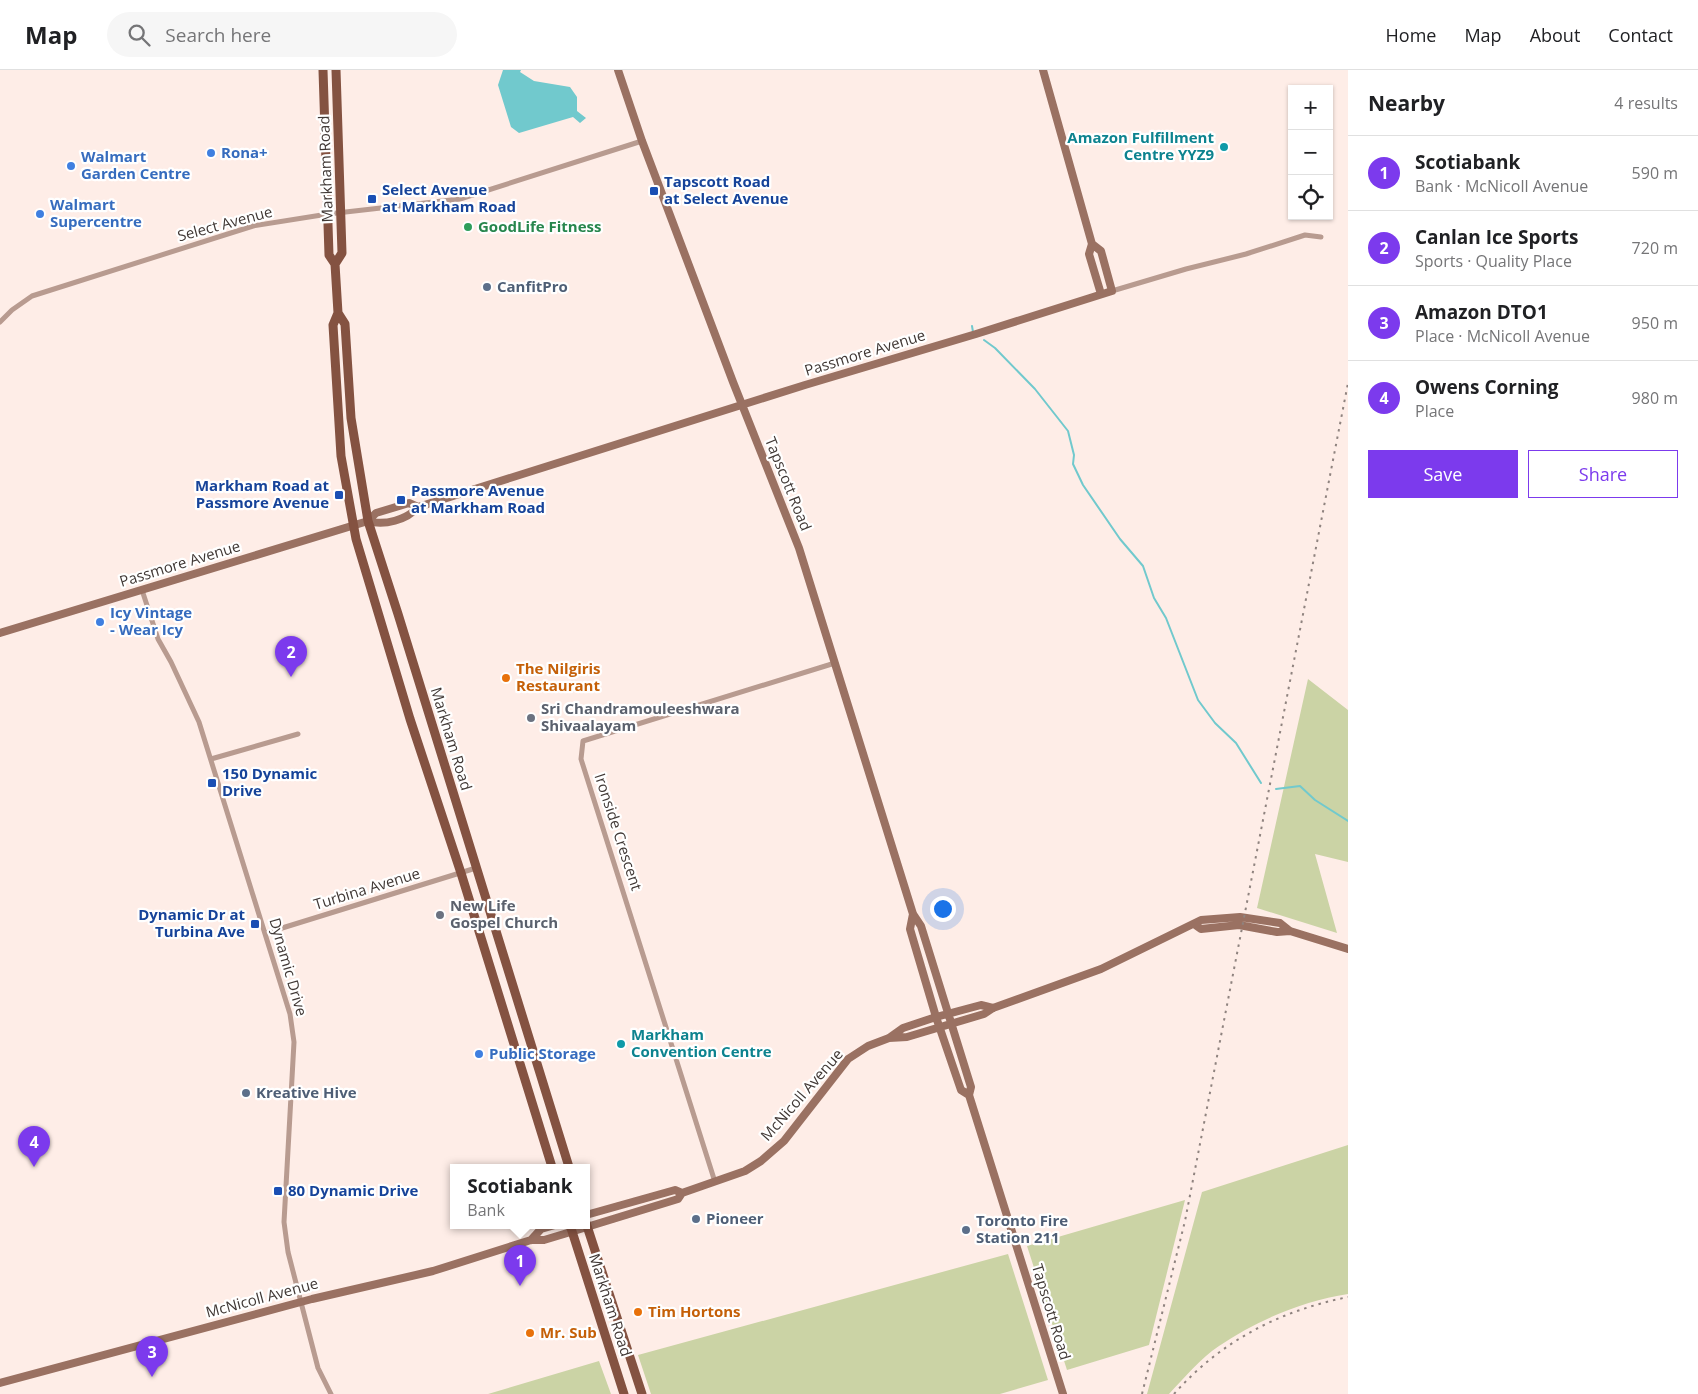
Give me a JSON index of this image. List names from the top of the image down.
{
  "streets": {
    "main road": ["Markham Road"],
    "street": [
      "Select Avenue",
      "Passmore Avenue",
      "Tapscott Road",
      "Ironside Crescent",
      "Turbina Avenue",
      "Dynamic Drive",
      "McNicoll Avenue"
    ]
  },
  "crossings": [
    ["Markham Road", "Select Avenue"],
    ["Markham Road", "Passmore Avenue"],
    ["Markham Road", "Turbina Avenue"],
    ["Select Avenue", "Tapscott Road"],
    ["Passmore Avenue", "Tapscott Road"],
    ["Passmore Avenue", "Dynamic Drive"],
    ["Tapscott Road", "Ironside Crescent"],
    ["Tapscott Road", "McNicoll Avenue"],
    ["Ironside Crescent", "McNicoll Avenue"],
    ["Turbina Avenue", "Dynamic Drive"],
    ["Dynamic Drive", "McNicoll Avenue"]
  ],
  "places": {
    "other": [
      "Amazon Fulfillment Centre YYZ9",
      "Rona+",
      "Walmart Garden Centre",
      "Walmart Supercentre",
      "GoodLife Fitness",
      "CanfitPro",
      "Icy Vintage - Wear Icy",
      "The Nilgiris Restaurant",
      "Sri Chandramouleeshwara Shivaalayam",
      "New Life Gospel Church",
      "Markham Convention Centre",
      "Public Storage",
      "Kreative Hive",
      "Pioneer",
      "Toronto Fire Station 211",
      "Tim Hortons",
      "Mr. Sub"
    ],
    "transit": [
      "Tapscott Road at Select Avenue",
      "Select Avenue at Markham Road",
      "Markham Road at Passmore Avenue",
      "Passmore Avenue at Markham Road",
      "150 Dynamic Drive",
      "Dynamic Dr at Turbina Ave",
      "80 Dynamic Drive"
    ]
  },
  "page": {
    "header": "Map",
    "search": "Search here",
    "nav": [
      "Home",
      "Map",
      "About",
      "Contact"
    ],
    "heading": ["Nearby", "4 results"],
    "map_buttons": ["+", "−"],
    "list": [
      {
        "mark": "1",
        "name": "Scotiabank",
        "note": "Bank · McNicoll Avenue",
        "value": "590 m"
      },
      {
        "mark": "2",
        "name": "Canlan Ice Sports",
        "note": "Sports · Quality Place",
        "value": "720 m"
      },
      {
        "mark": "3",
        "name": "Amazon DTO1",
        "note": "Place · McNicoll Avenue",
        "value": "950 m"
      },
      {
        "mark": "4",
        "name": "Owens Corning",
        "note": "Place",
        "value": "980 m"
      }
    ],
    "buttons": ["Save", "Share"],
    "pins": [
      "2",
      "4",
      "1",
      "3"
    ],
    "popup": ["Scotiabank", "Bank"]
  }
}
